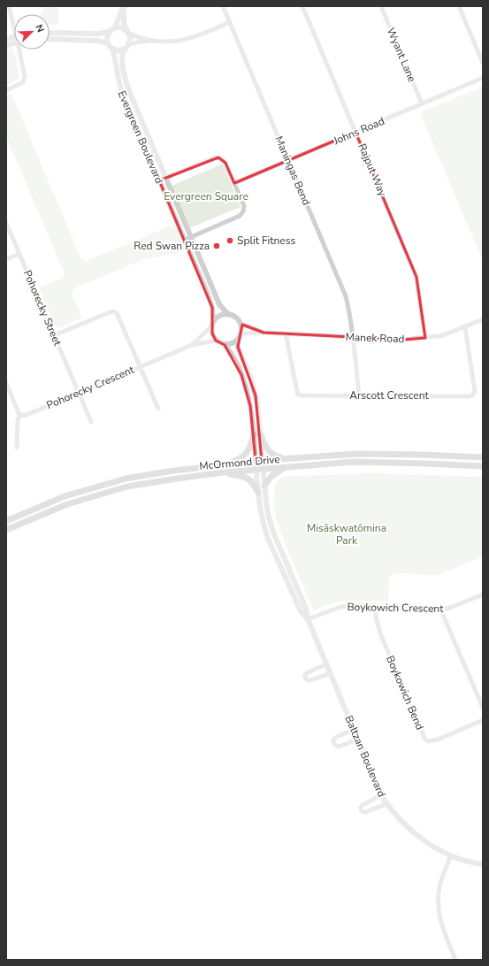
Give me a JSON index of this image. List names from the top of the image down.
{
  "streets": {
    "main road": ["McOrmond Drive"],
    "street": [
      "Wyant Lane",
      "Johns Road",
      "Evergreen Boulevard",
      "Rajput Way",
      "Maningas Bend",
      "Pohorecky Street",
      "Manek Road",
      "Pohorecky Crescent",
      "Arscott Crescent",
      "Boykowich Crescent",
      "Boykowich Bend",
      "Baltzan Boulevard"
    ]
  },
  "crossings": [
    ["Wyant Lane", "Johns Road"],
    ["Johns Road", "Rajput Way"],
    ["Johns Road", "Maningas Bend"],
    ["Evergreen Boulevard", "Manek Road"],
    ["Evergreen Boulevard", "Pohorecky Crescent"],
    ["Rajput Way", "Manek Road"],
    ["Maningas Bend", "Manek Road"],
    ["Maningas Bend", "Arscott Crescent"],
    ["Pohorecky Street", "Pohorecky Crescent"],
    ["Manek Road", "Pohorecky Crescent"],
    ["Manek Road", "Arscott Crescent"],
    ["McOrmond Drive", "Baltzan Boulevard"],
    ["Boykowich Crescent", "Boykowich Bend"],
    ["Boykowich Crescent", "Baltzan Boulevard"]
  ],
  "parks": ["Evergreen Square", "Misâskwatômina Park"],
  "places": ["Split Fitness", "Red Swan Pizza"],
  "north": "top right"
}
